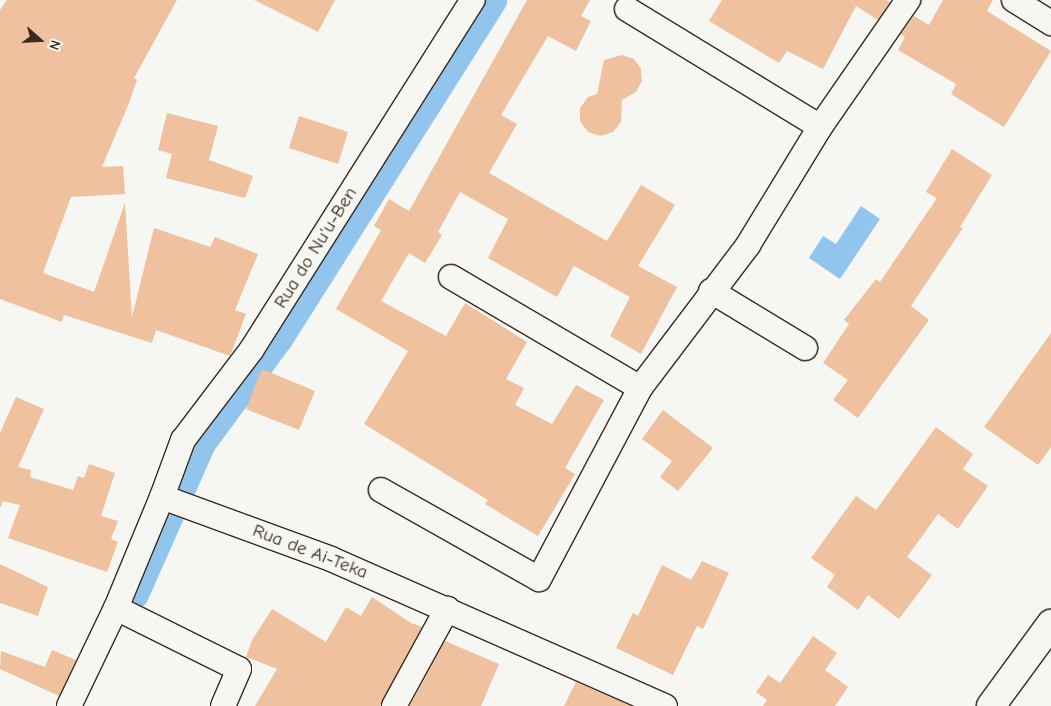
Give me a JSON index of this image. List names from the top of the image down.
{
  "streets": {
    "street": ["Rua do Nu'u-Ben", "Rua de Ai-Teka"]
  },
  "crossings": [
    ["Rua do Nu'u-Ben", "Rua de Ai-Teka"]
  ],
  "north": "right"
}
